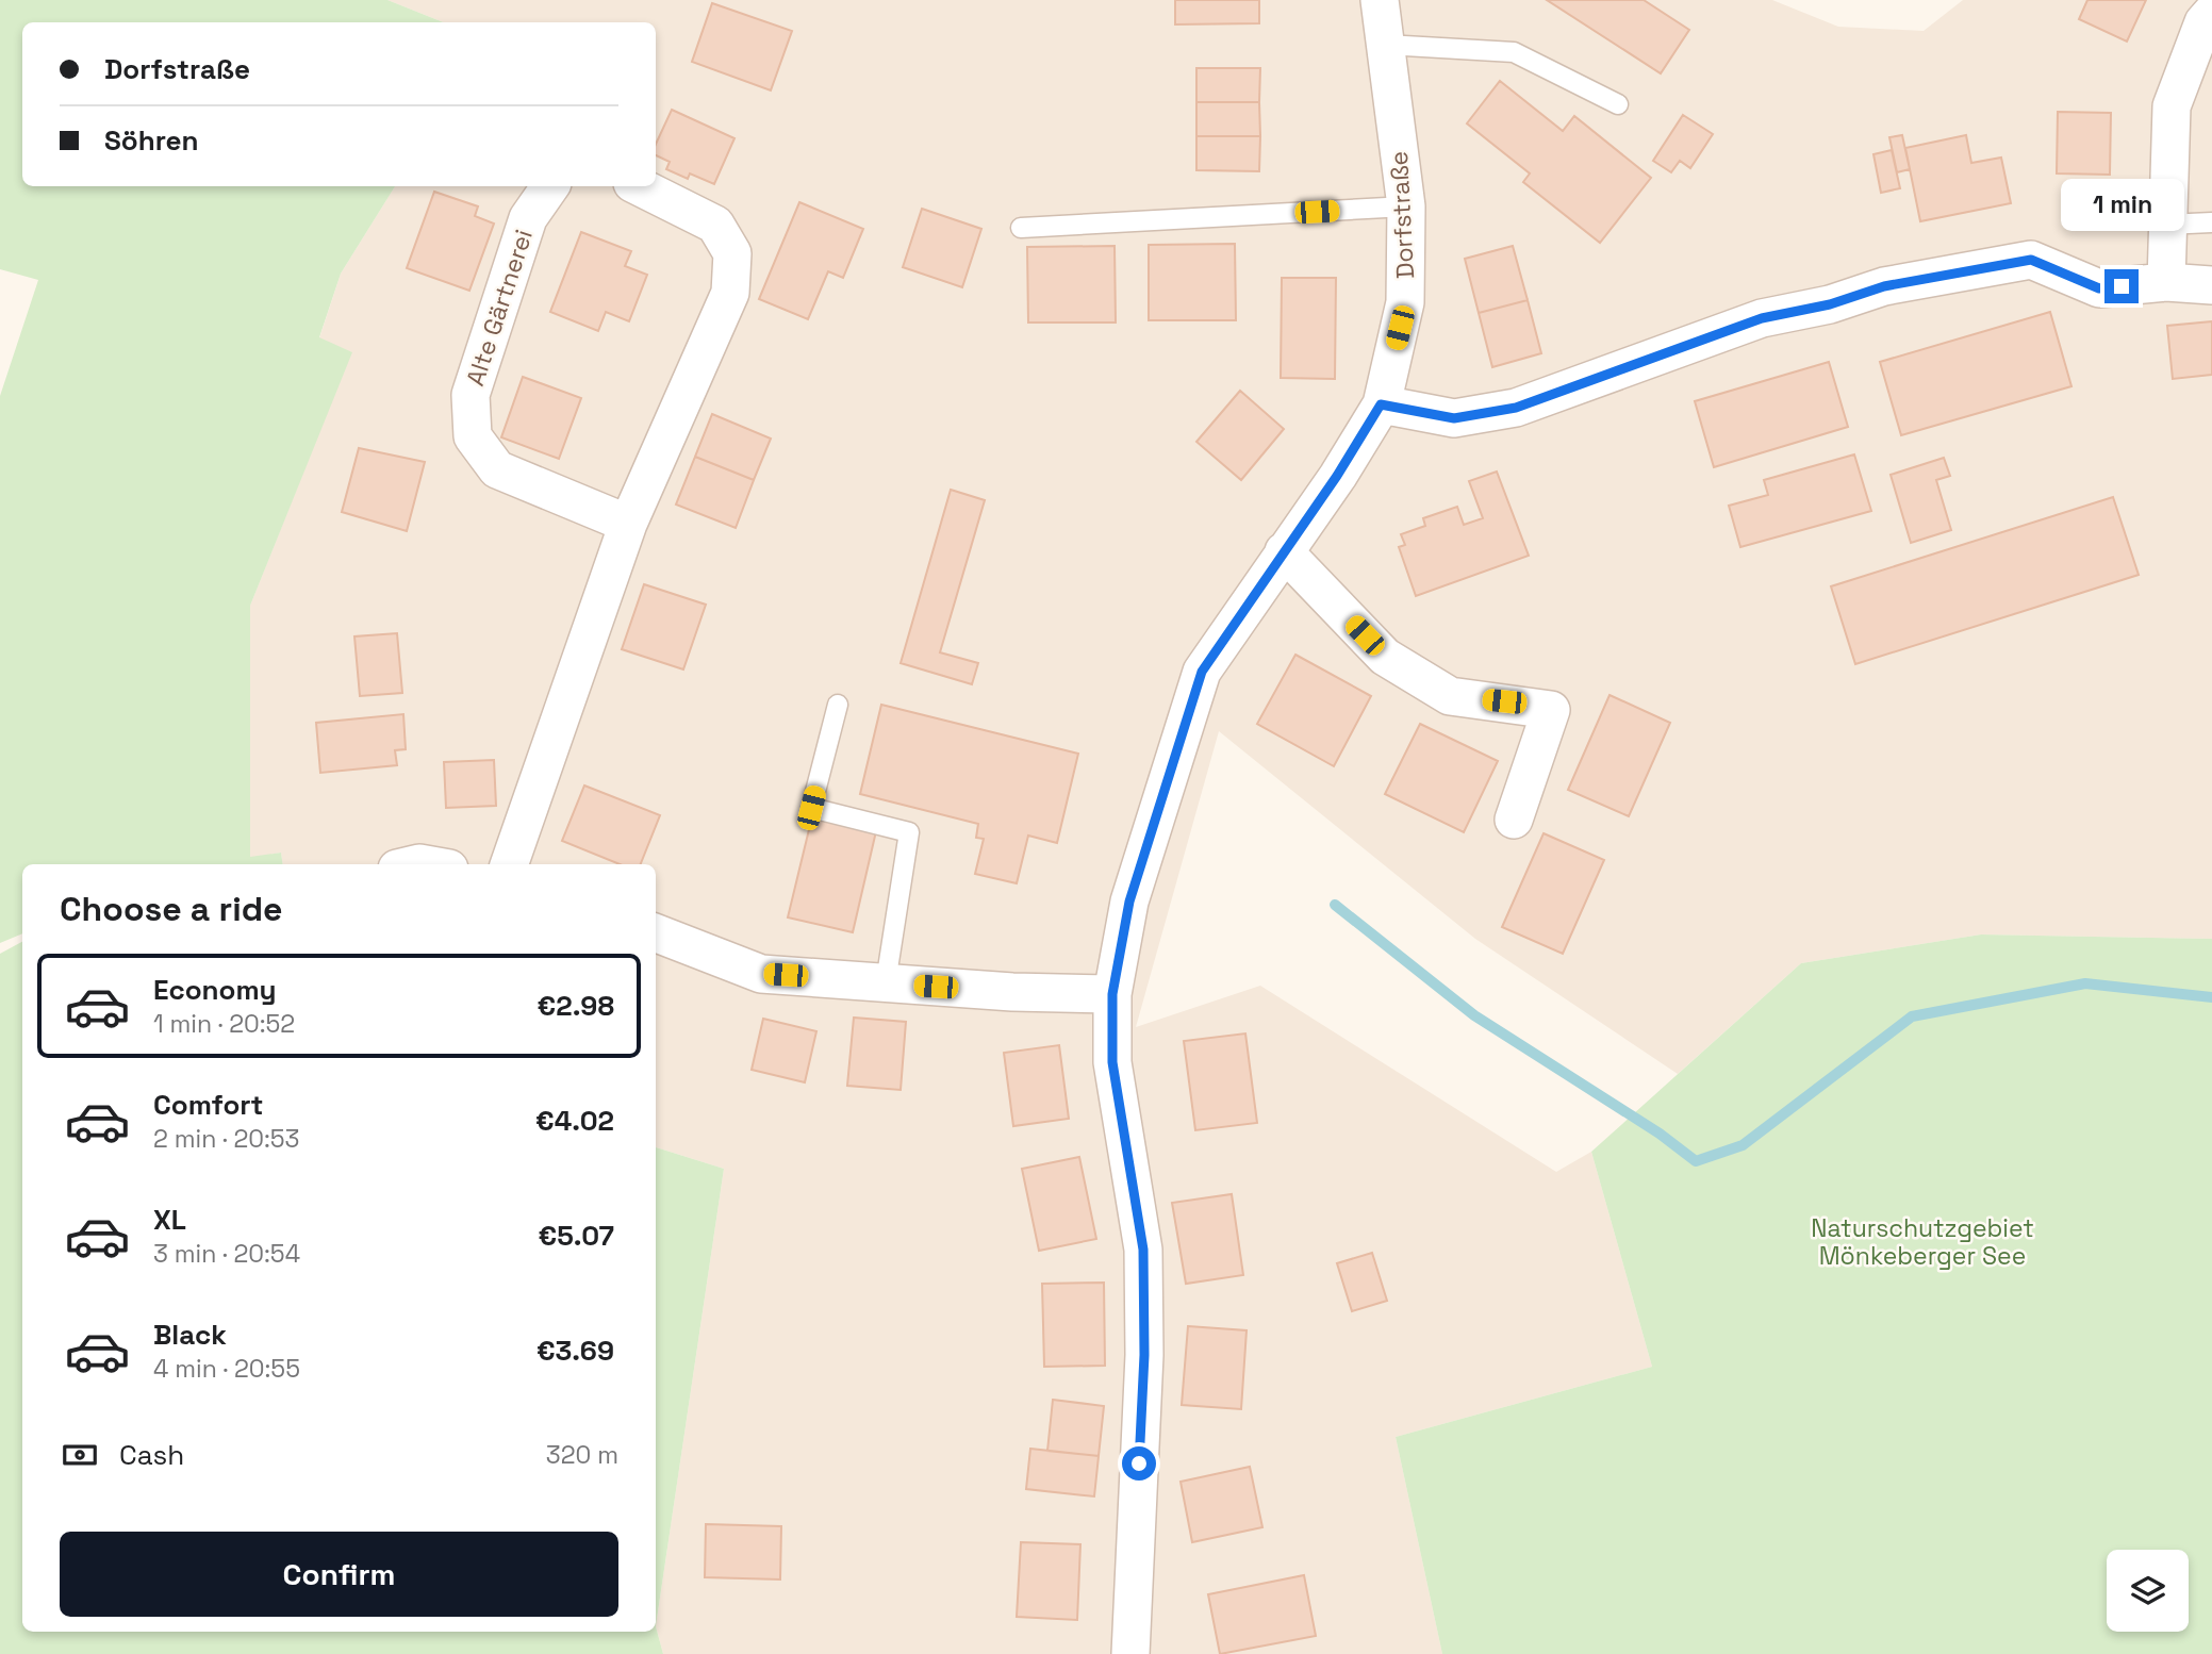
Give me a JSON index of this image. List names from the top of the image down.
{
  "streets": {
    "street": ["Dorfstraße", "Alte Gärtnerei"]
  },
  "parks": ["Naturschutzgebiet Mönkeberger See"],
  "page": {
    "banner": ["Dorfstraße", "Söhren"],
    "bubble": "1 min",
    "heading": "Choose a ride",
    "list": [
      {
        "name": "Economy",
        "note": "1 min · 20:52",
        "value": "€2.98"
      },
      {
        "name": "Comfort",
        "note": "2 min · 20:53",
        "value": "€4.02"
      },
      {
        "name": "XL",
        "note": "3 min · 20:54",
        "value": "€5.07"
      },
      {
        "name": "Black",
        "note": "4 min · 20:55",
        "value": "€3.69"
      }
    ],
    "pay": ["Cash", "320 m"],
    "buttons": "Confirm"
  }
}
